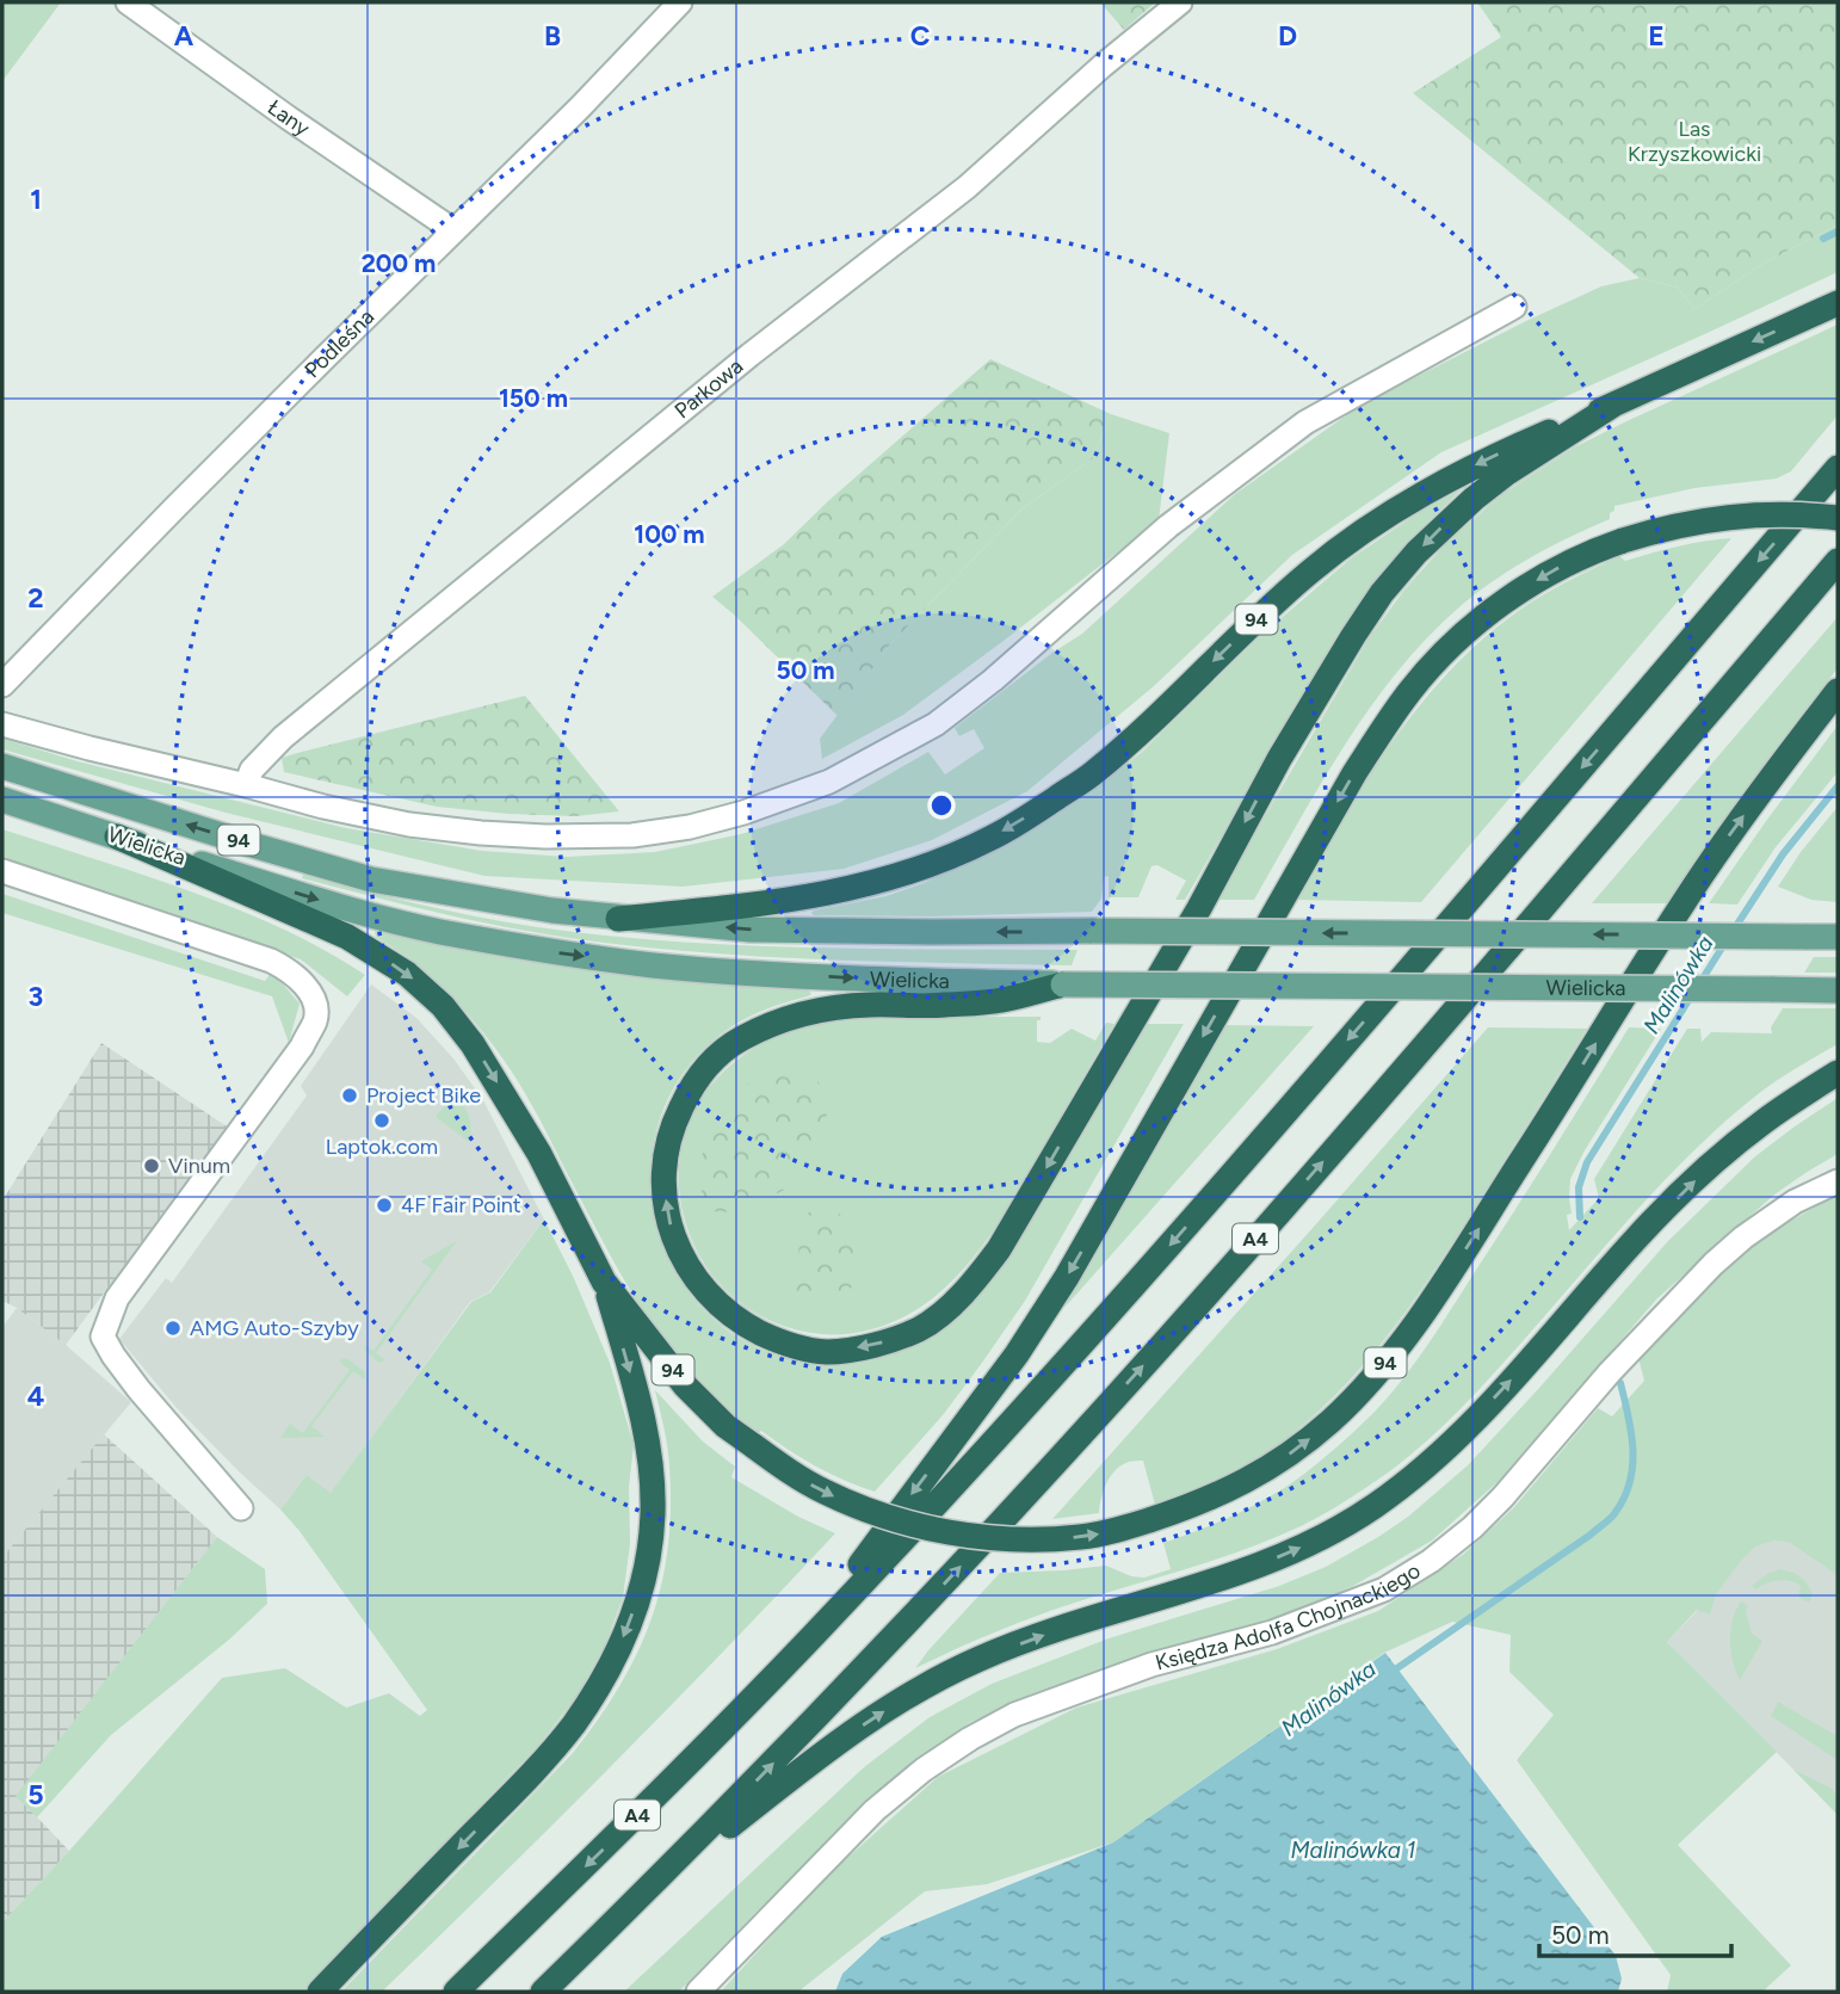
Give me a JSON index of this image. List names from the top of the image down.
{
  "streets": {
    "highway": ["94", "A4"],
    "main road": ["Wielicka"],
    "street": [
      "Łany",
      "Podleśna",
      "Parkowa",
      "Księdza Adolfa Chojnackiego"
    ]
  },
  "crossings": [
    ["Łany", "Podleśna"],
    ["94", "Wielicka"]
  ],
  "water": ["Malinówka", "Malinówka 1"],
  "parks": ["Las Krzyszkowicki"],
  "places": [
    "Project Bike",
    "Laptok.com",
    "Vinum",
    "4F Fair Point",
    "AMG Auto-Szyby"
  ],
  "scale_bar": "50 m",
  "grid": {
    "columns": [
      "A",
      "B",
      "C",
      "D",
      "E"
    ],
    "rows": [
      "1",
      "2",
      "3",
      "4",
      "5"
    ]
  },
  "rings": [
    "200 m",
    "150 m",
    "100 m",
    "50 m"
  ]
}
